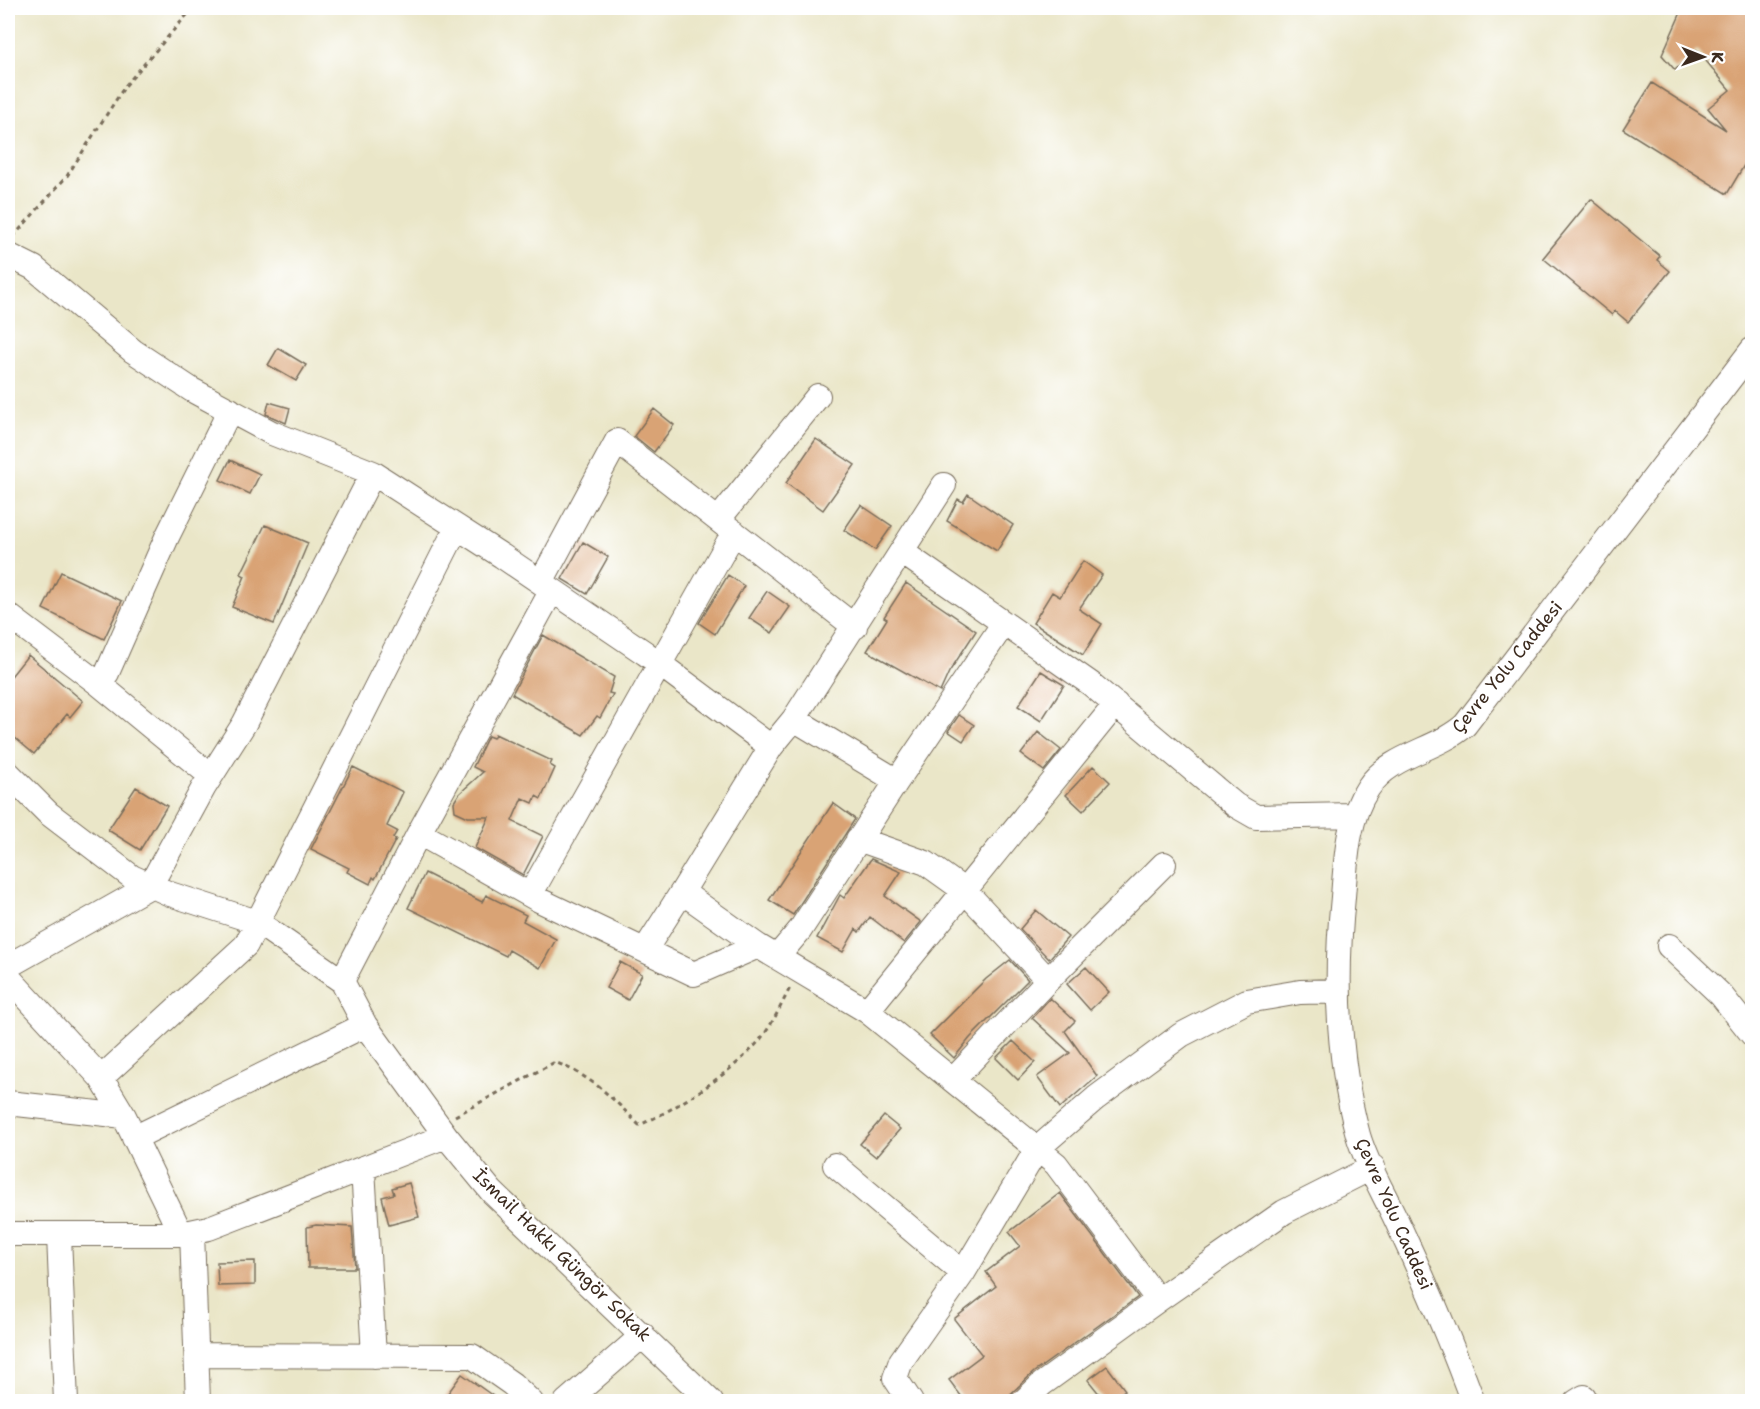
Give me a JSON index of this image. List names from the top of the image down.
{
  "streets": {
    "street": ["Çevre Yolu Caddesi", "İsmail Hakkı Güngör Sokak"]
  },
  "north": "right"
}
